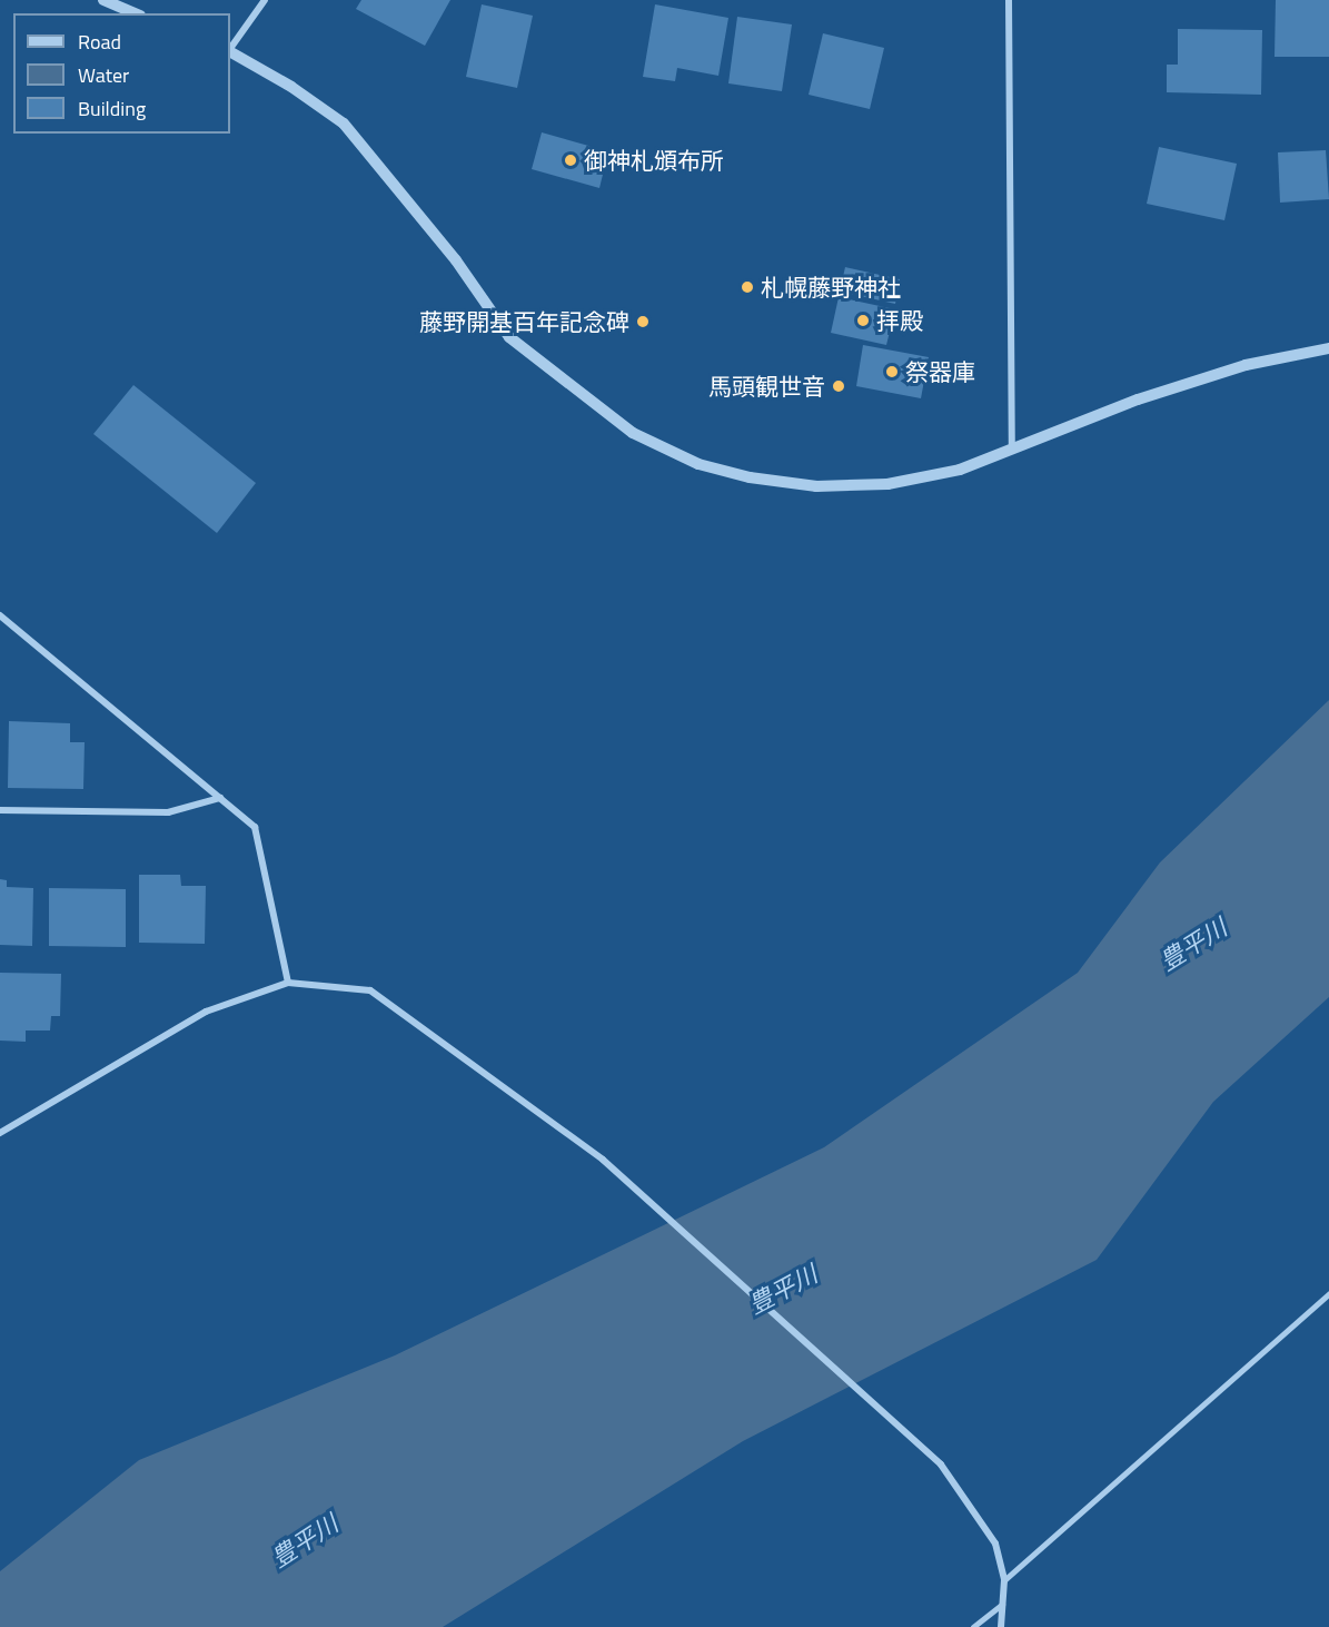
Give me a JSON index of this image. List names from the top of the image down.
{
  "water": ["豊平川"],
  "places": [
    "御神札頒布所",
    "札幌藤野神社",
    "拝殿",
    "藤野開基百年記念碑",
    "祭器庫",
    "馬頭観世音"
  ],
  "legend": ["Road", "Water", "Building"]
}
